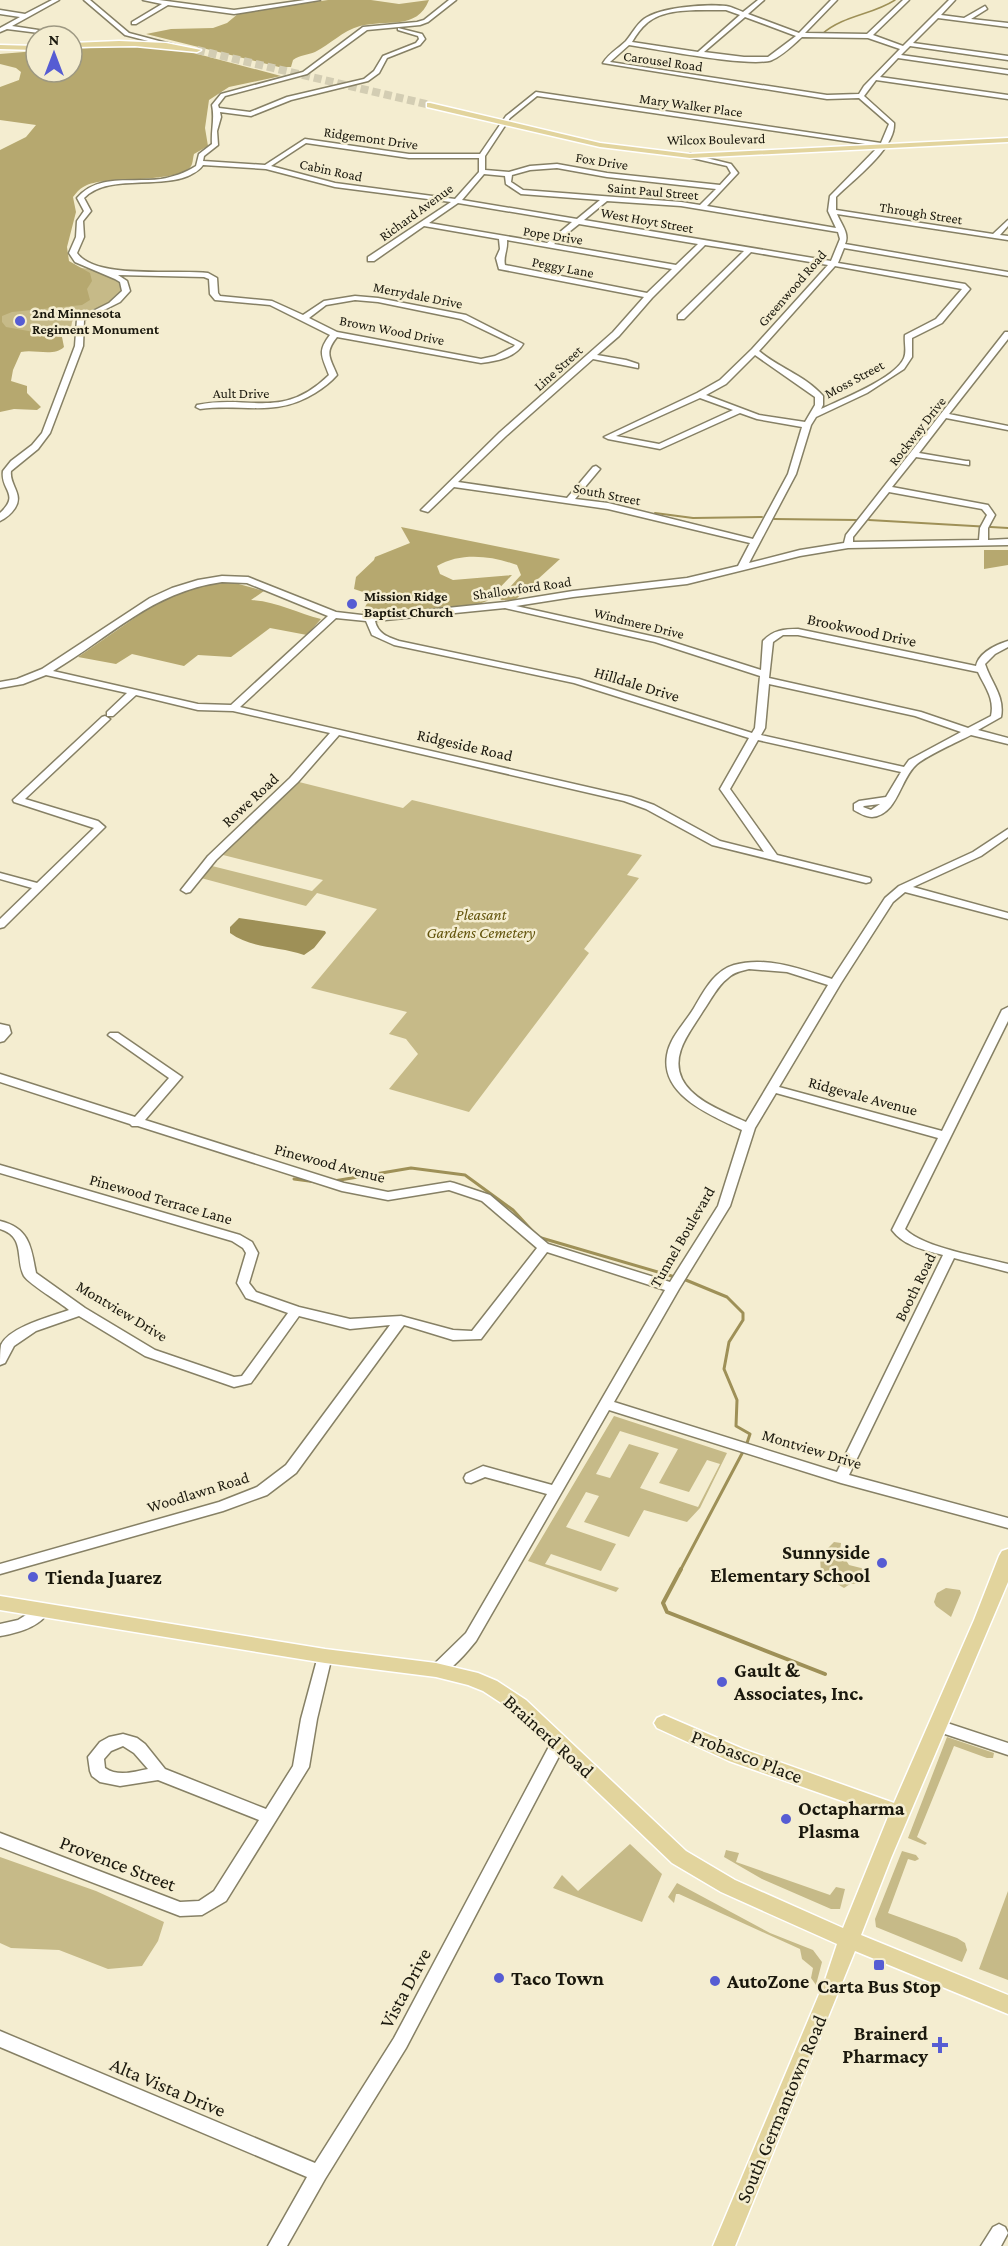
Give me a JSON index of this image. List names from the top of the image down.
{
  "streets": {
    "main road": [
      "Wilcox Boulevard",
      "Brainerd Road",
      "Probasco Place",
      "South Germantown Road"
    ],
    "street": [
      "Carousel Road",
      "Mary Walker Place",
      "Ridgemont Drive",
      "Fox Drive",
      "Cabin Road",
      "Saint Paul Street",
      "Richard Avenue",
      "Through Street",
      "West Hoyt Street",
      "Pope Drive",
      "Peggy Lane",
      "Greenwood Road",
      "Merrydale Drive",
      "Brown Wood Drive",
      "Line Street",
      "Moss Street",
      "Ault Drive",
      "Rockway Drive",
      "South Street",
      "Shallowford Road",
      "Windmere Drive",
      "Brookwood Drive",
      "Hilldale Drive",
      "Ridgeside Road",
      "Rowe Road",
      "Ridgevale Avenue",
      "Pinewood Avenue",
      "Pinewood Terrace Lane",
      "Tunnel Boulevard",
      "Booth Road",
      "Montview Drive",
      "Woodlawn Road",
      "Provence Street",
      "Vista Drive",
      "Alta Vista Drive"
    ]
  },
  "crossings": [
    ["Mary Walker Place", "Wilcox Boulevard"],
    ["Ridgemont Drive", "Cabin Road"],
    ["Fox Drive", "Saint Paul Street"],
    ["Fox Drive", "Richard Avenue"],
    ["Cabin Road", "Richard Avenue"],
    ["Cabin Road", "West Hoyt Street"],
    ["Saint Paul Street", "Greenwood Road"],
    ["Richard Avenue", "West Hoyt Street"],
    ["Richard Avenue", "Pope Drive"],
    ["Through Street", "Greenwood Road"],
    ["West Hoyt Street", "Greenwood Road"],
    ["West Hoyt Street", "Line Street"],
    ["West Hoyt Street", "Moss Street"],
    ["Pope Drive", "Peggy Lane"],
    ["Pope Drive", "Line Street"],
    ["Peggy Lane", "Line Street"],
    ["Greenwood Road", "Moss Street"],
    ["Merrydale Drive", "Brown Wood Drive"],
    ["Brown Wood Drive", "Ault Drive"],
    ["Line Street", "South Street"],
    ["Moss Street", "South Street"],
    ["Moss Street", "Shallowford Road"],
    ["Rockway Drive", "Shallowford Road"],
    ["Shallowford Road", "Windmere Drive"],
    ["Shallowford Road", "Hilldale Drive"],
    ["Shallowford Road", "Ridgeside Road"],
    ["Windmere Drive", "Brookwood Drive"],
    ["Brookwood Drive", "Hilldale Drive"],
    ["Brookwood Drive", "Ridgeside Road"],
    ["Ridgeside Road", "Rowe Road"],
    ["Ridgevale Avenue", "Tunnel Boulevard"],
    ["Ridgevale Avenue", "Booth Road"],
    ["Pinewood Avenue", "Tunnel Boulevard"],
    ["Pinewood Terrace Lane", "Montview Drive"],
    ["Tunnel Boulevard", "Montview Drive"],
    ["Tunnel Boulevard", "Brainerd Road"],
    ["Booth Road", "Montview Drive"],
    ["Brainerd Road", "Vista Drive"],
    ["Brainerd Road", "South Germantown Road"],
    ["Probasco Place", "South Germantown Road"],
    ["Vista Drive", "Alta Vista Drive"]
  ],
  "parks": ["Pleasant Gardens Cemetery"],
  "places": {
    "other": [
      "2nd Minnesota Regiment Monument",
      "Mission Ridge Baptist Church",
      "Sunnyside Elementary School",
      "Tienda Juarez",
      "Gault & Associates, Inc.",
      "Octapharma Plasma",
      "Taco Town",
      "AutoZone"
    ],
    "transit": ["Carta Bus Stop"],
    "health": ["Brainerd Pharmacy"]
  },
  "north": "top"
}
